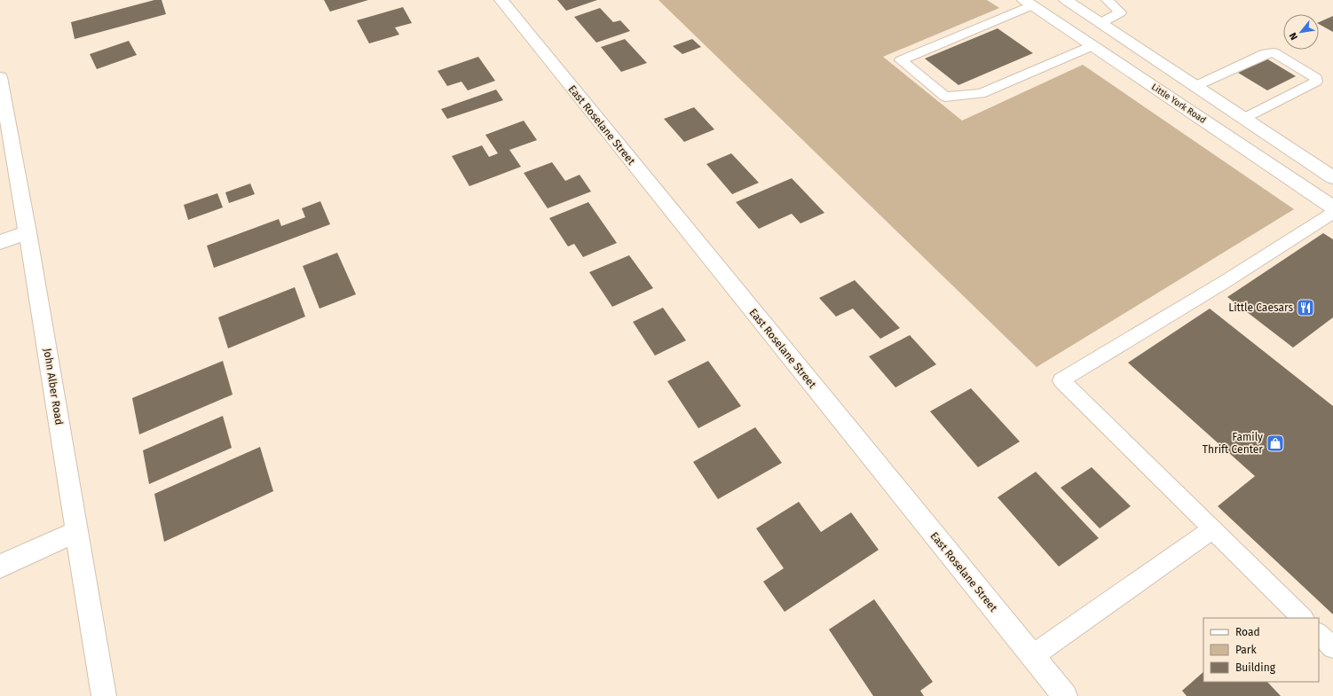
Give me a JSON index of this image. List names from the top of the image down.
{
  "streets": {
    "street": ["Little York Road", "East Roselane Street", "John Alber Road"]
  },
  "places": {
    "restaurant": ["Little Caesars"],
    "shop": ["Family Thrift Center"]
  },
  "legend": ["Road", "Park", "Building"],
  "north": "bottom left"
}
